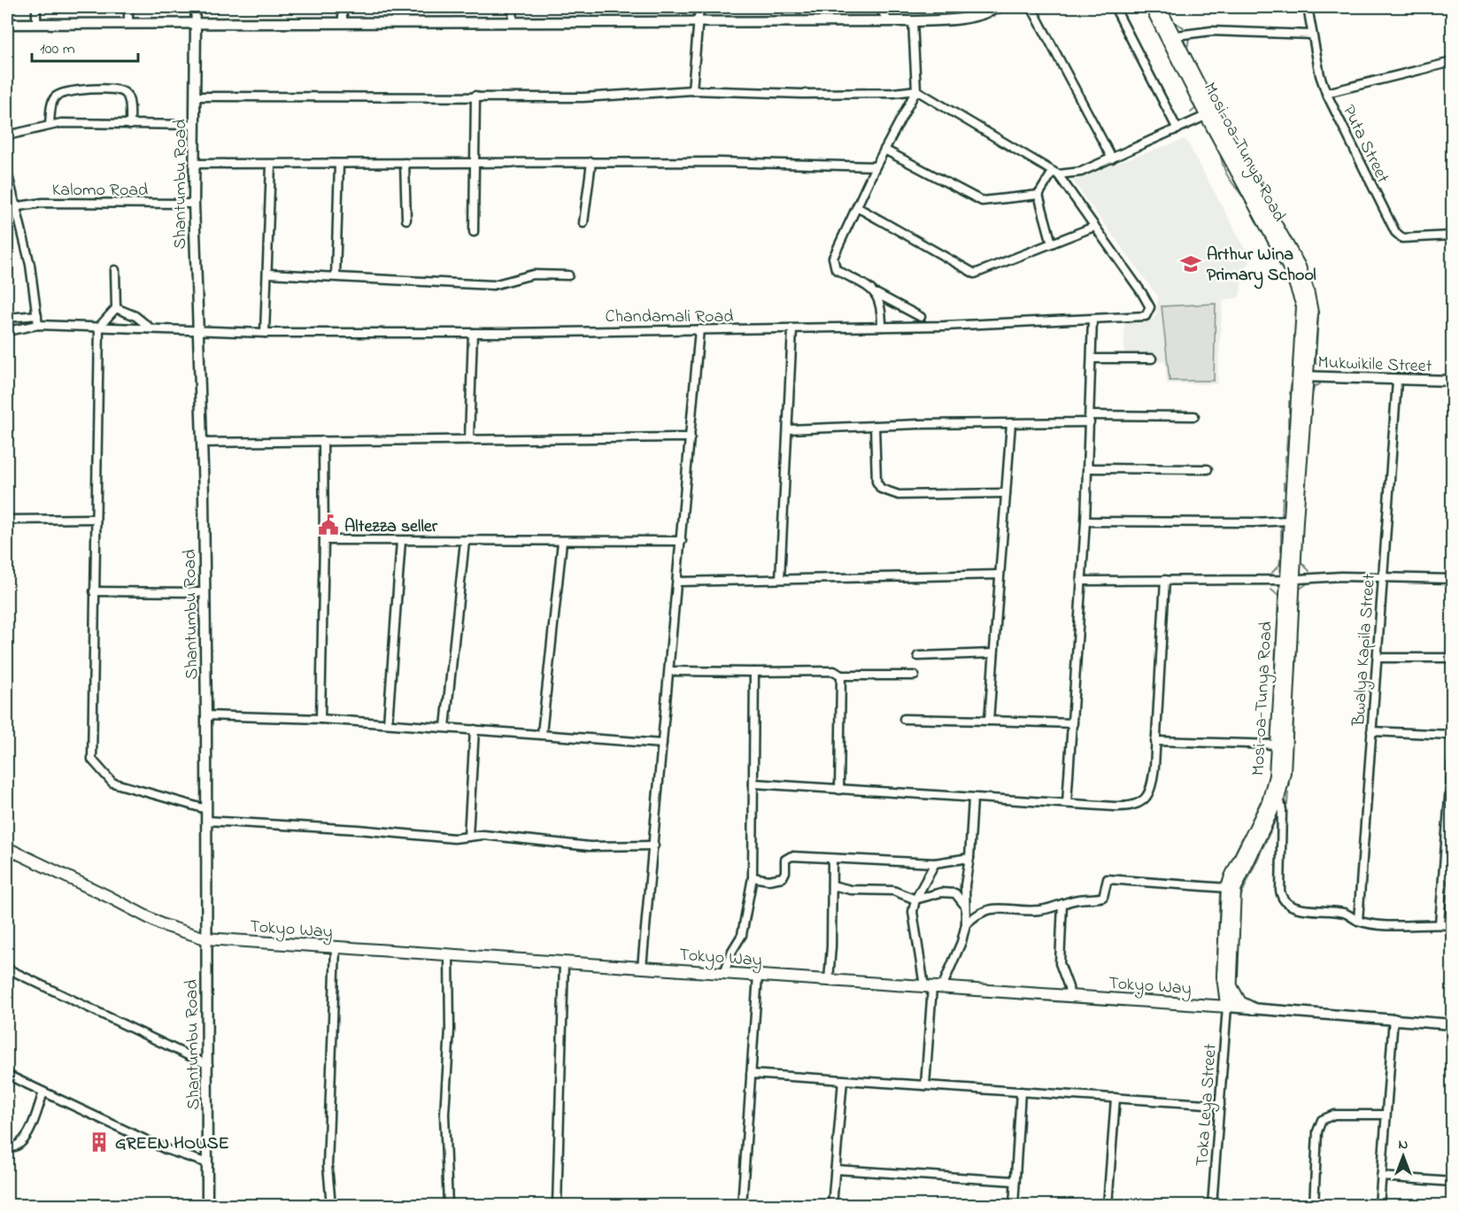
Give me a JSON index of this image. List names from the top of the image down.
{
  "streets": {
    "main road": ["Mosi-oa-Tunya Road", "Tokyo Way"],
    "street": [
      "Puta Street",
      "Shantumbu Road",
      "Kalomo Road",
      "Chandamali Road",
      "Mukwikile Street",
      "Bwalya Kapila Street",
      "Toka Leya Street"
    ]
  },
  "crossings": [
    ["Mosi-oa-Tunya Road", "Mukwikile Street"],
    ["Mosi-oa-Tunya Road", "Tokyo Way"],
    ["Mosi-oa-Tunya Road", "Toka Leya Street"],
    ["Shantumbu Road", "Kalomo Road"],
    ["Shantumbu Road", "Chandamali Road"],
    ["Shantumbu Road", "Tokyo Way"],
    ["Mukwikile Street", "Bwalya Kapila Street"],
    ["Tokyo Way", "Toka Leya Street"]
  ],
  "places": {
    "school or university": ["Arthur Wina Primary School"],
    "public building": ["Altezza seller"],
    "building": ["GREEN HOUSE"]
  },
  "scale_bar": "100 m",
  "north": "top"
}
